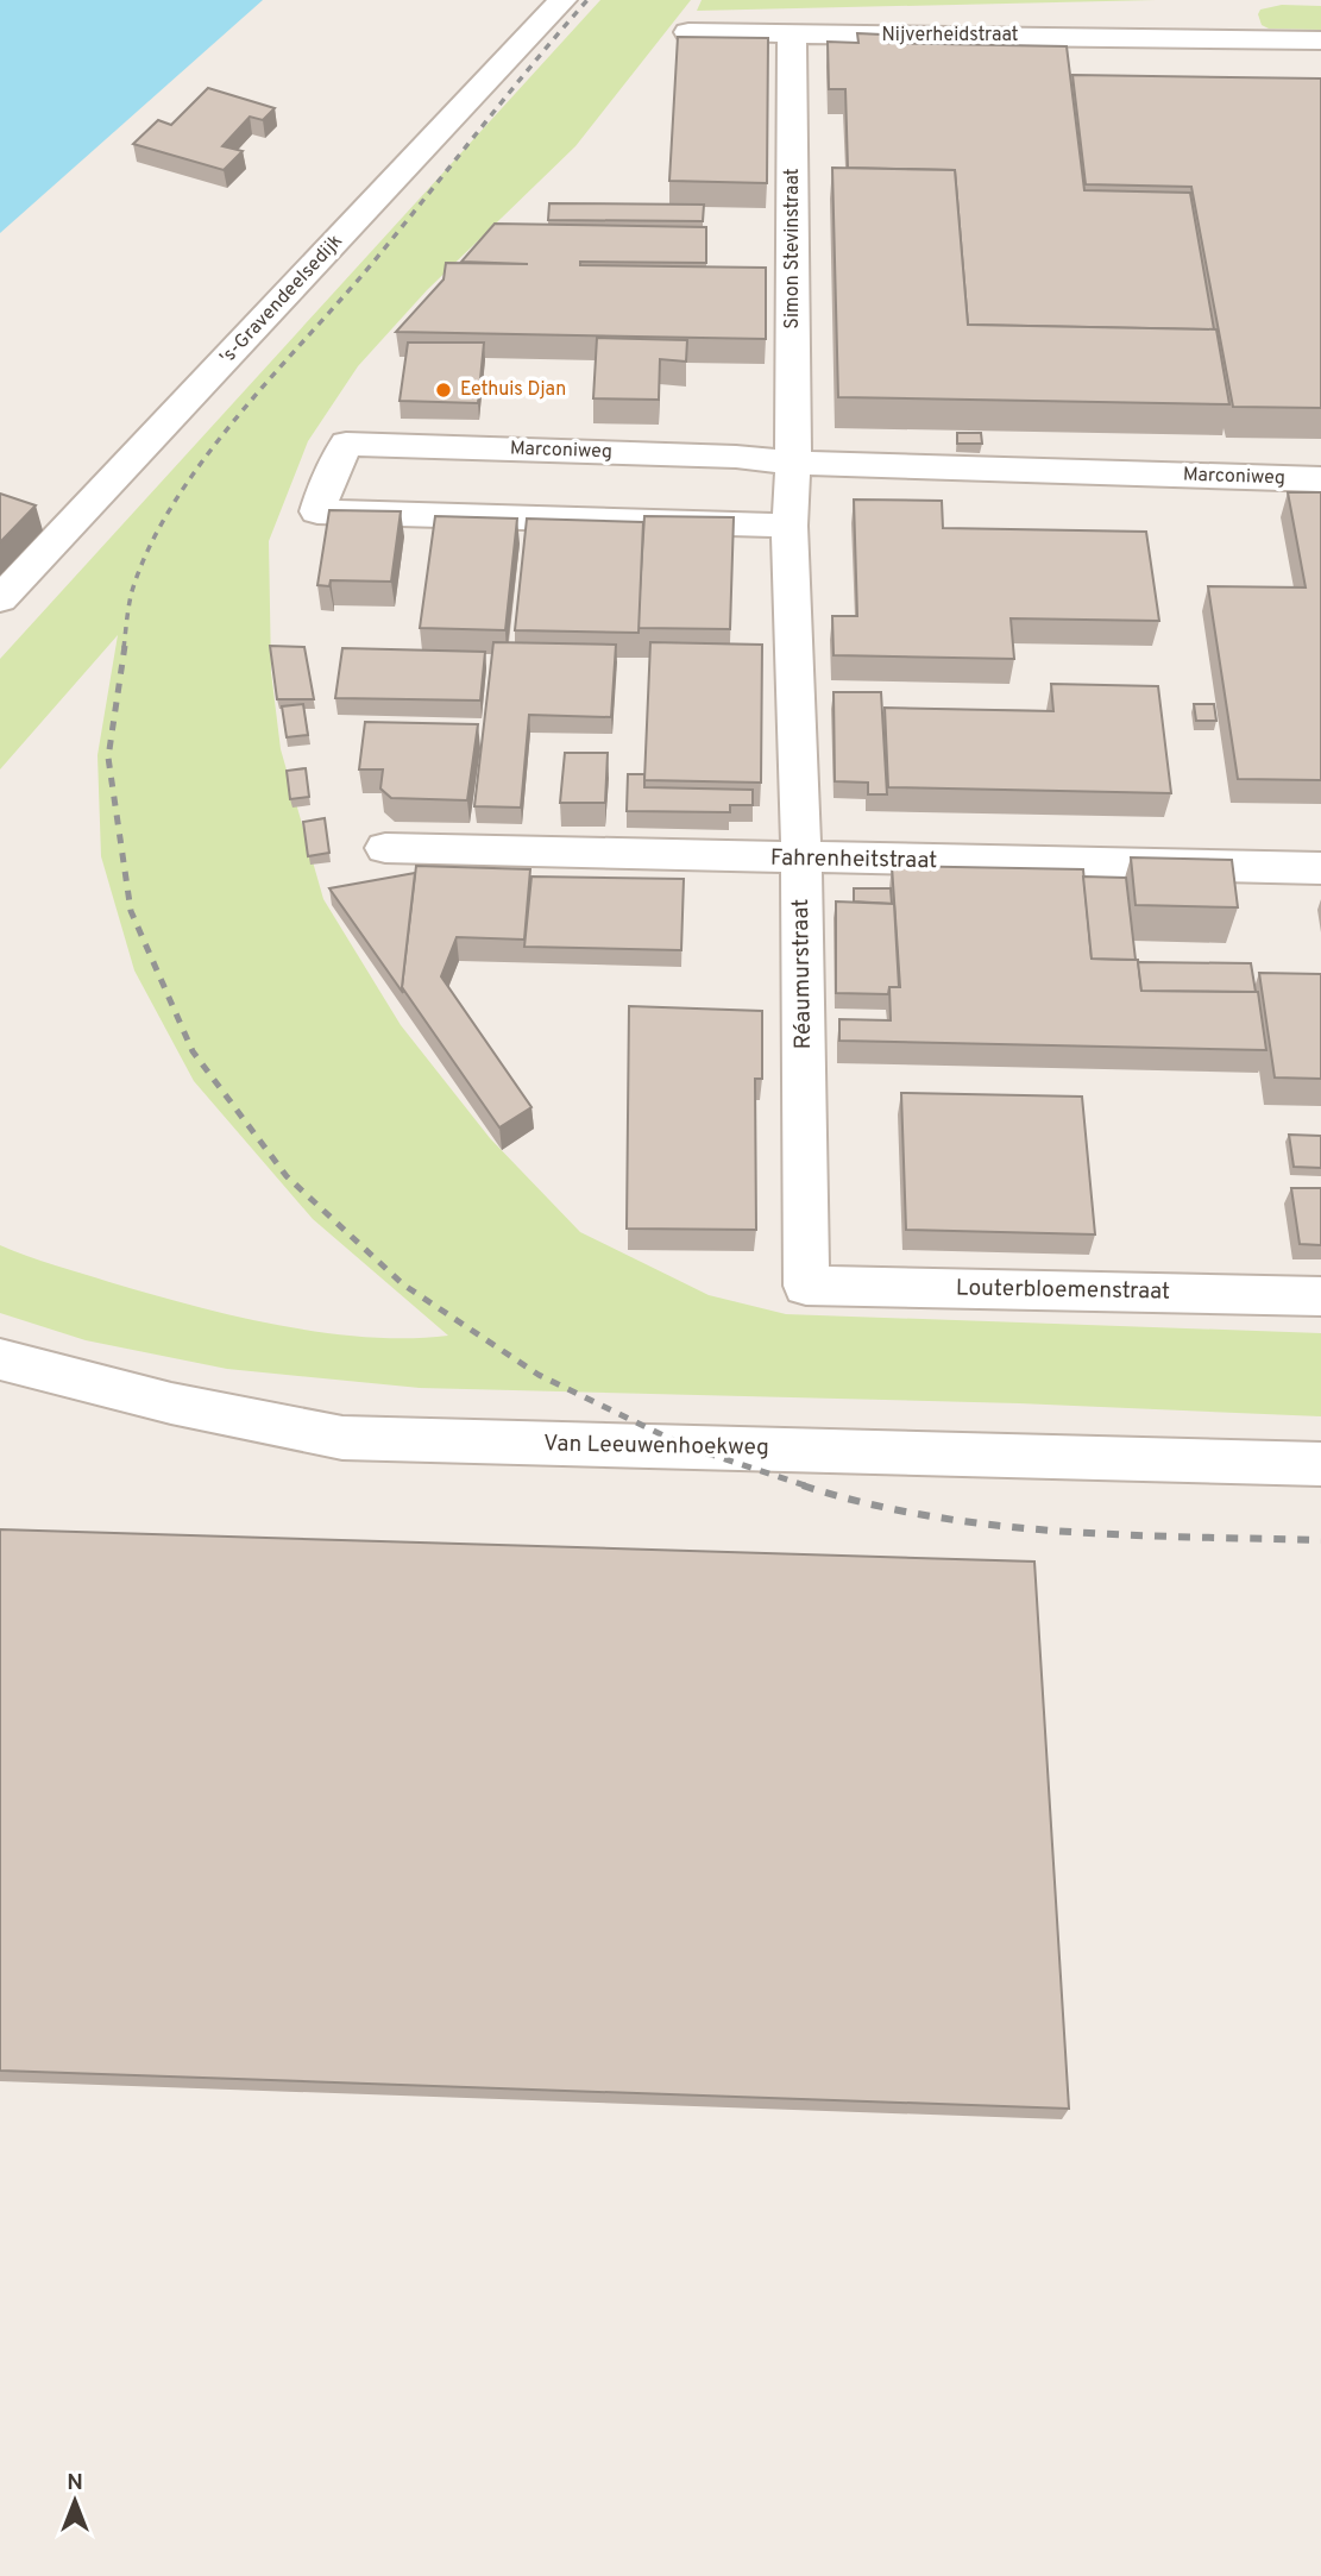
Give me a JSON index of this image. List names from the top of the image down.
{
  "streets": {
    "street": [
      "Nijverheidstraat",
      "Simon Stevinstraat",
      "'s-Gravendeelsedijk",
      "Marconiweg",
      "Fahrenheitstraat",
      "Réaumurstraat",
      "Louterbloemenstraat",
      "Van Leeuwenhoekweg"
    ]
  },
  "crossings": [
    ["Nijverheidstraat", "Simon Stevinstraat"],
    ["Simon Stevinstraat", "Marconiweg"],
    ["Simon Stevinstraat", "Réaumurstraat"],
    ["Marconiweg", "Réaumurstraat"],
    ["Fahrenheitstraat", "Réaumurstraat"],
    ["Réaumurstraat", "Louterbloemenstraat"]
  ],
  "places": ["Eethuis Djan"],
  "north": "top"
}
